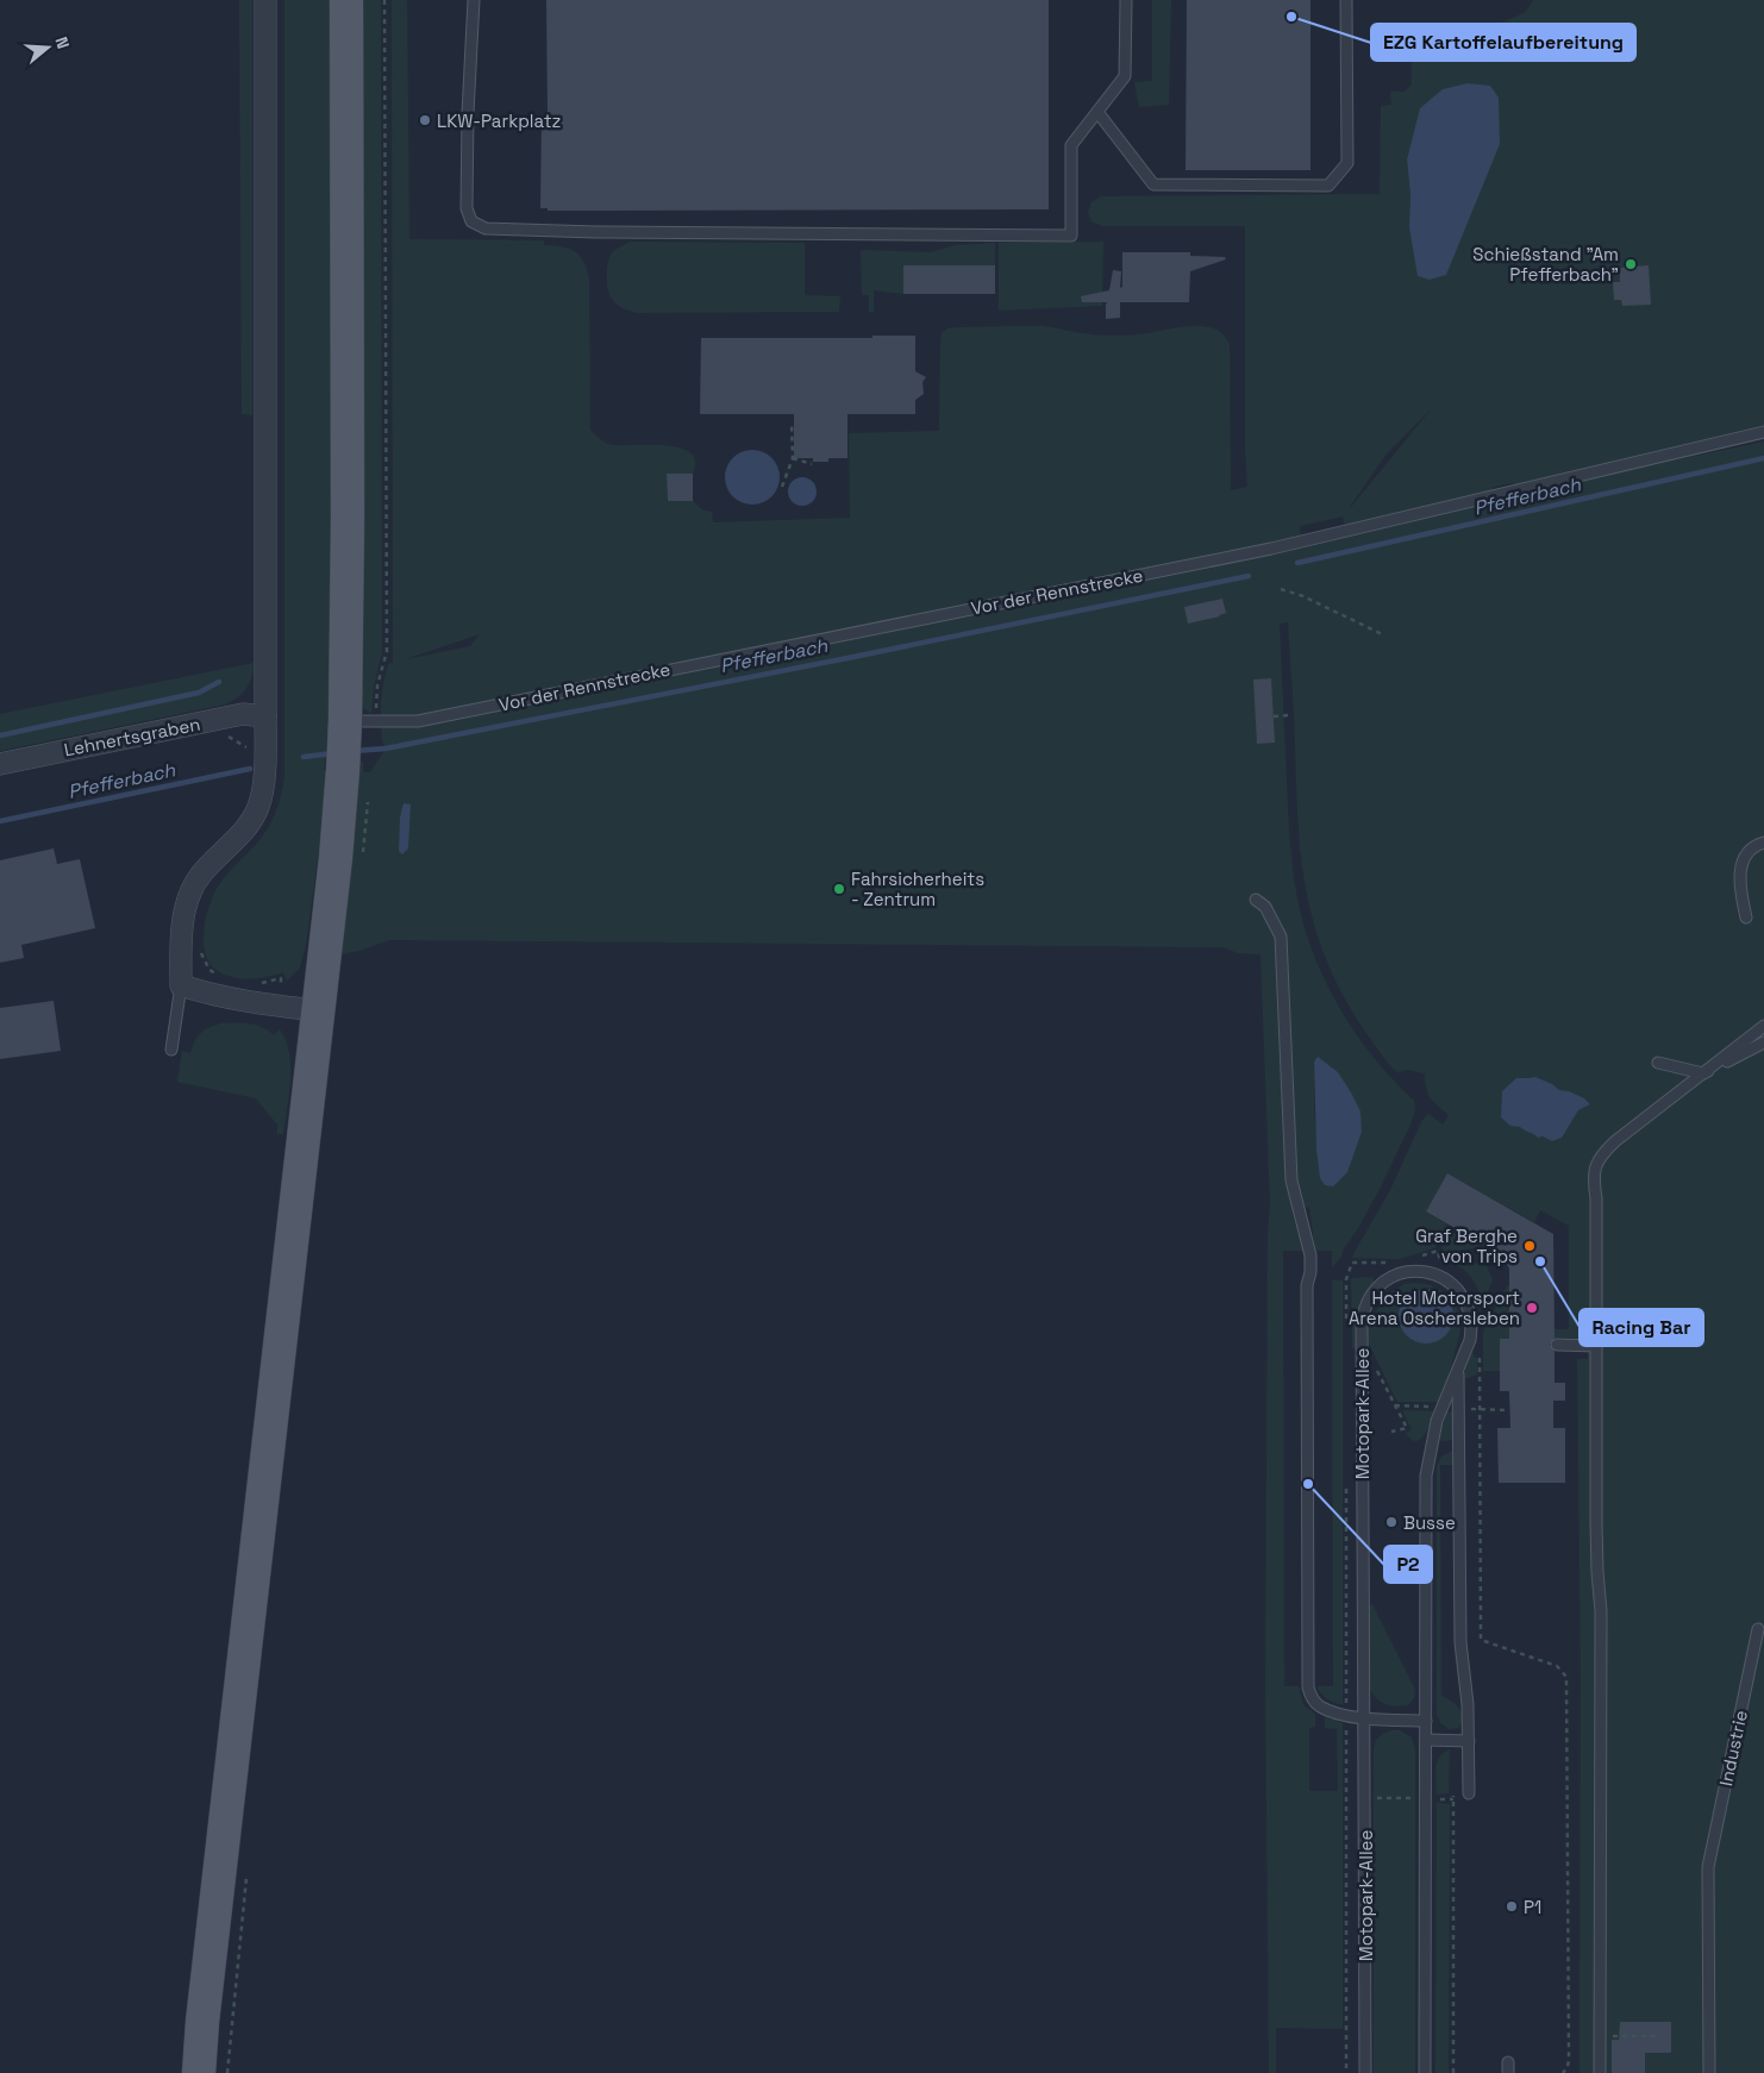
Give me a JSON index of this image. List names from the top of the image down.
{
  "streets": {
    "street": ["Lehnertsgraben"],
    "lane": ["Vor der Rennstrecke", "Motopark-Allee", "Industrie"]
  },
  "water": ["Pfefferbach"],
  "places": [
    "EZG Kartoffelaufbereitung",
    "LKW-Parkplatz",
    "Schießstand \"Am Pfefferbach\"",
    "Fahrsicherheits - Zentrum",
    "Graf Berghe von Trips",
    "Racing Bar",
    "Hotel Motorsport Arena Oschersleben",
    "P2",
    "Busse",
    "P1"
  ],
  "north": "right"
}
